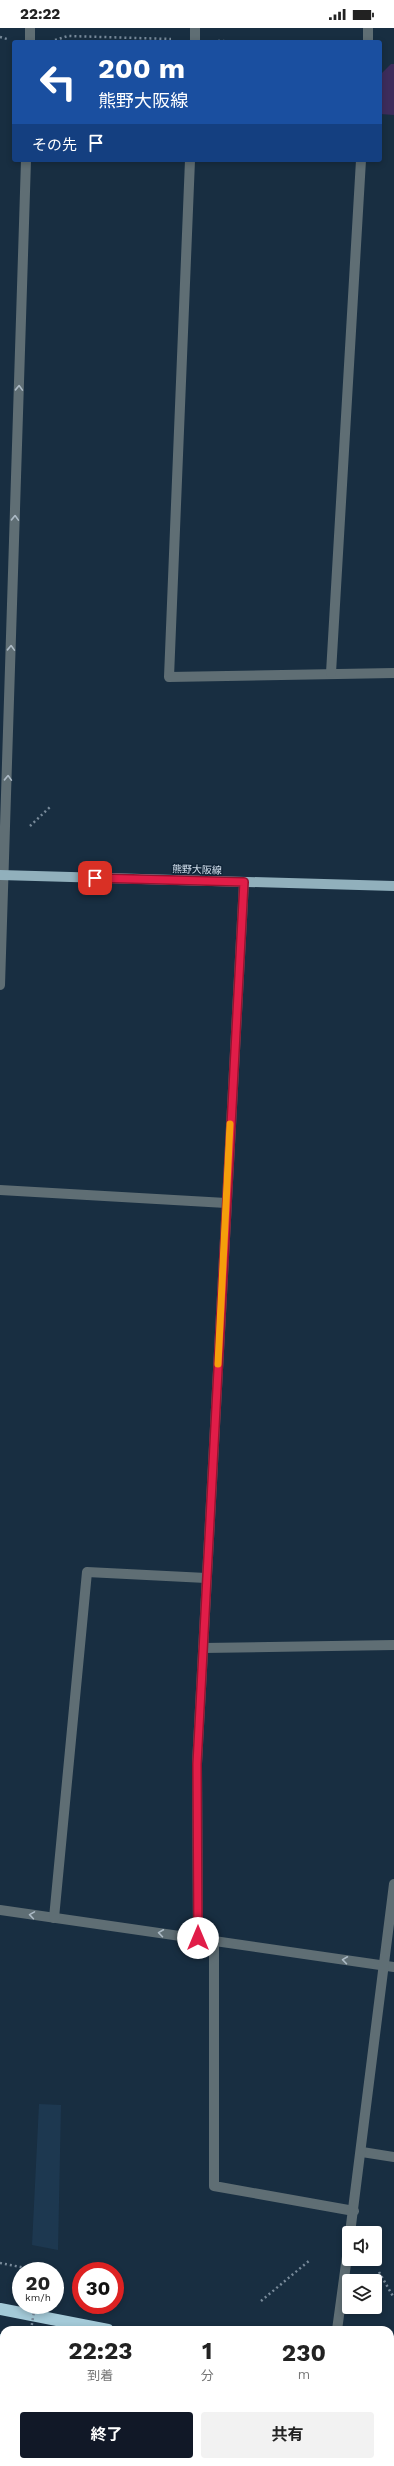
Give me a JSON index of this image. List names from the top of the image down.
{
  "streets": {
    "main road": ["熊野大阪線"]
  },
  "page": {
    "status": "22:22",
    "turn": ["200 m", "熊野大阪線"],
    "then": "その先",
    "speed": "20 km/h",
    "limit": "30",
    "eta": [
      "22:23",
      "到着",
      "1",
      "分",
      "230",
      "m"
    ],
    "buttons": ["終了", "共有"]
  }
}
